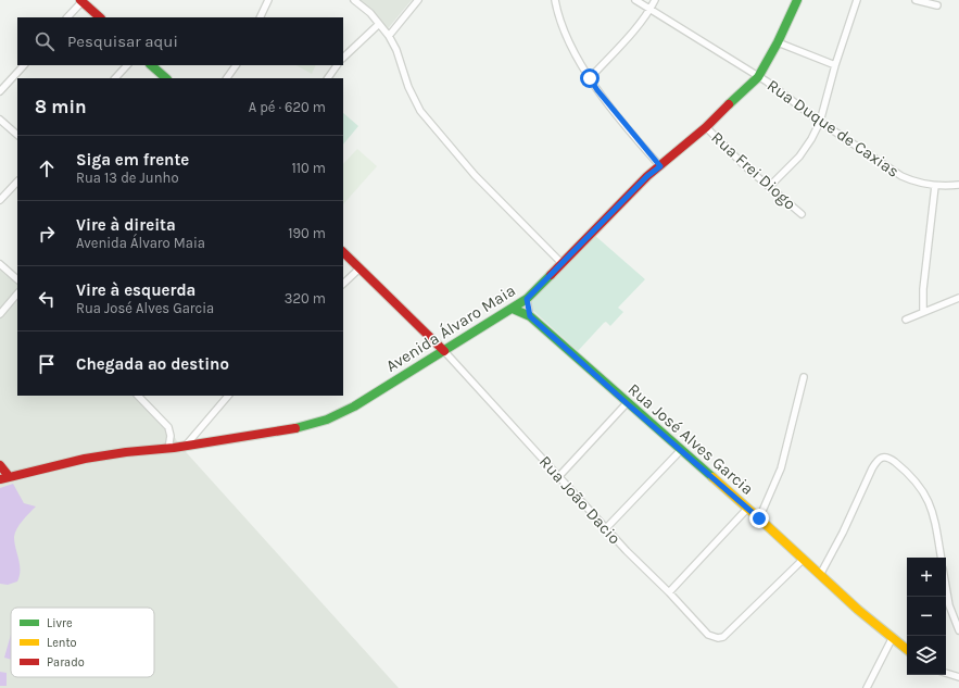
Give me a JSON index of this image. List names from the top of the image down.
{
  "streets": {
    "street": [
      "Rua Duque de Caxias",
      "Rua Frei Diogo",
      "Avenida Álvaro Maia",
      "Rua José Alves Garcia",
      "Rua João Dacio"
    ]
  },
  "crossings": [
    ["Rua Duque de Caxias", "Avenida Álvaro Maia"],
    ["Rua Frei Diogo", "Avenida Álvaro Maia"],
    ["Avenida Álvaro Maia", "Rua José Alves Garcia"],
    ["Avenida Álvaro Maia", "Rua João Dacio"],
    ["Rua José Alves Garcia", "Rua João Dacio"]
  ],
  "legend": ["Livre", "Lento", "Parado"],
  "page": {
    "search": "Pesquisar aqui",
    "heading": ["8 min", "A pé · 620 m"],
    "list": [
      ["Siga em frente", "Rua 13 de Junho", "110 m"],
      ["Vire à direita", "Avenida Álvaro Maia", "190 m"],
      ["Vire à esquerda", "Rua José Alves Garcia", "320 m"],
      "Chegada ao destino"
    ],
    "map_buttons": ["+", "−"]
  }
}
